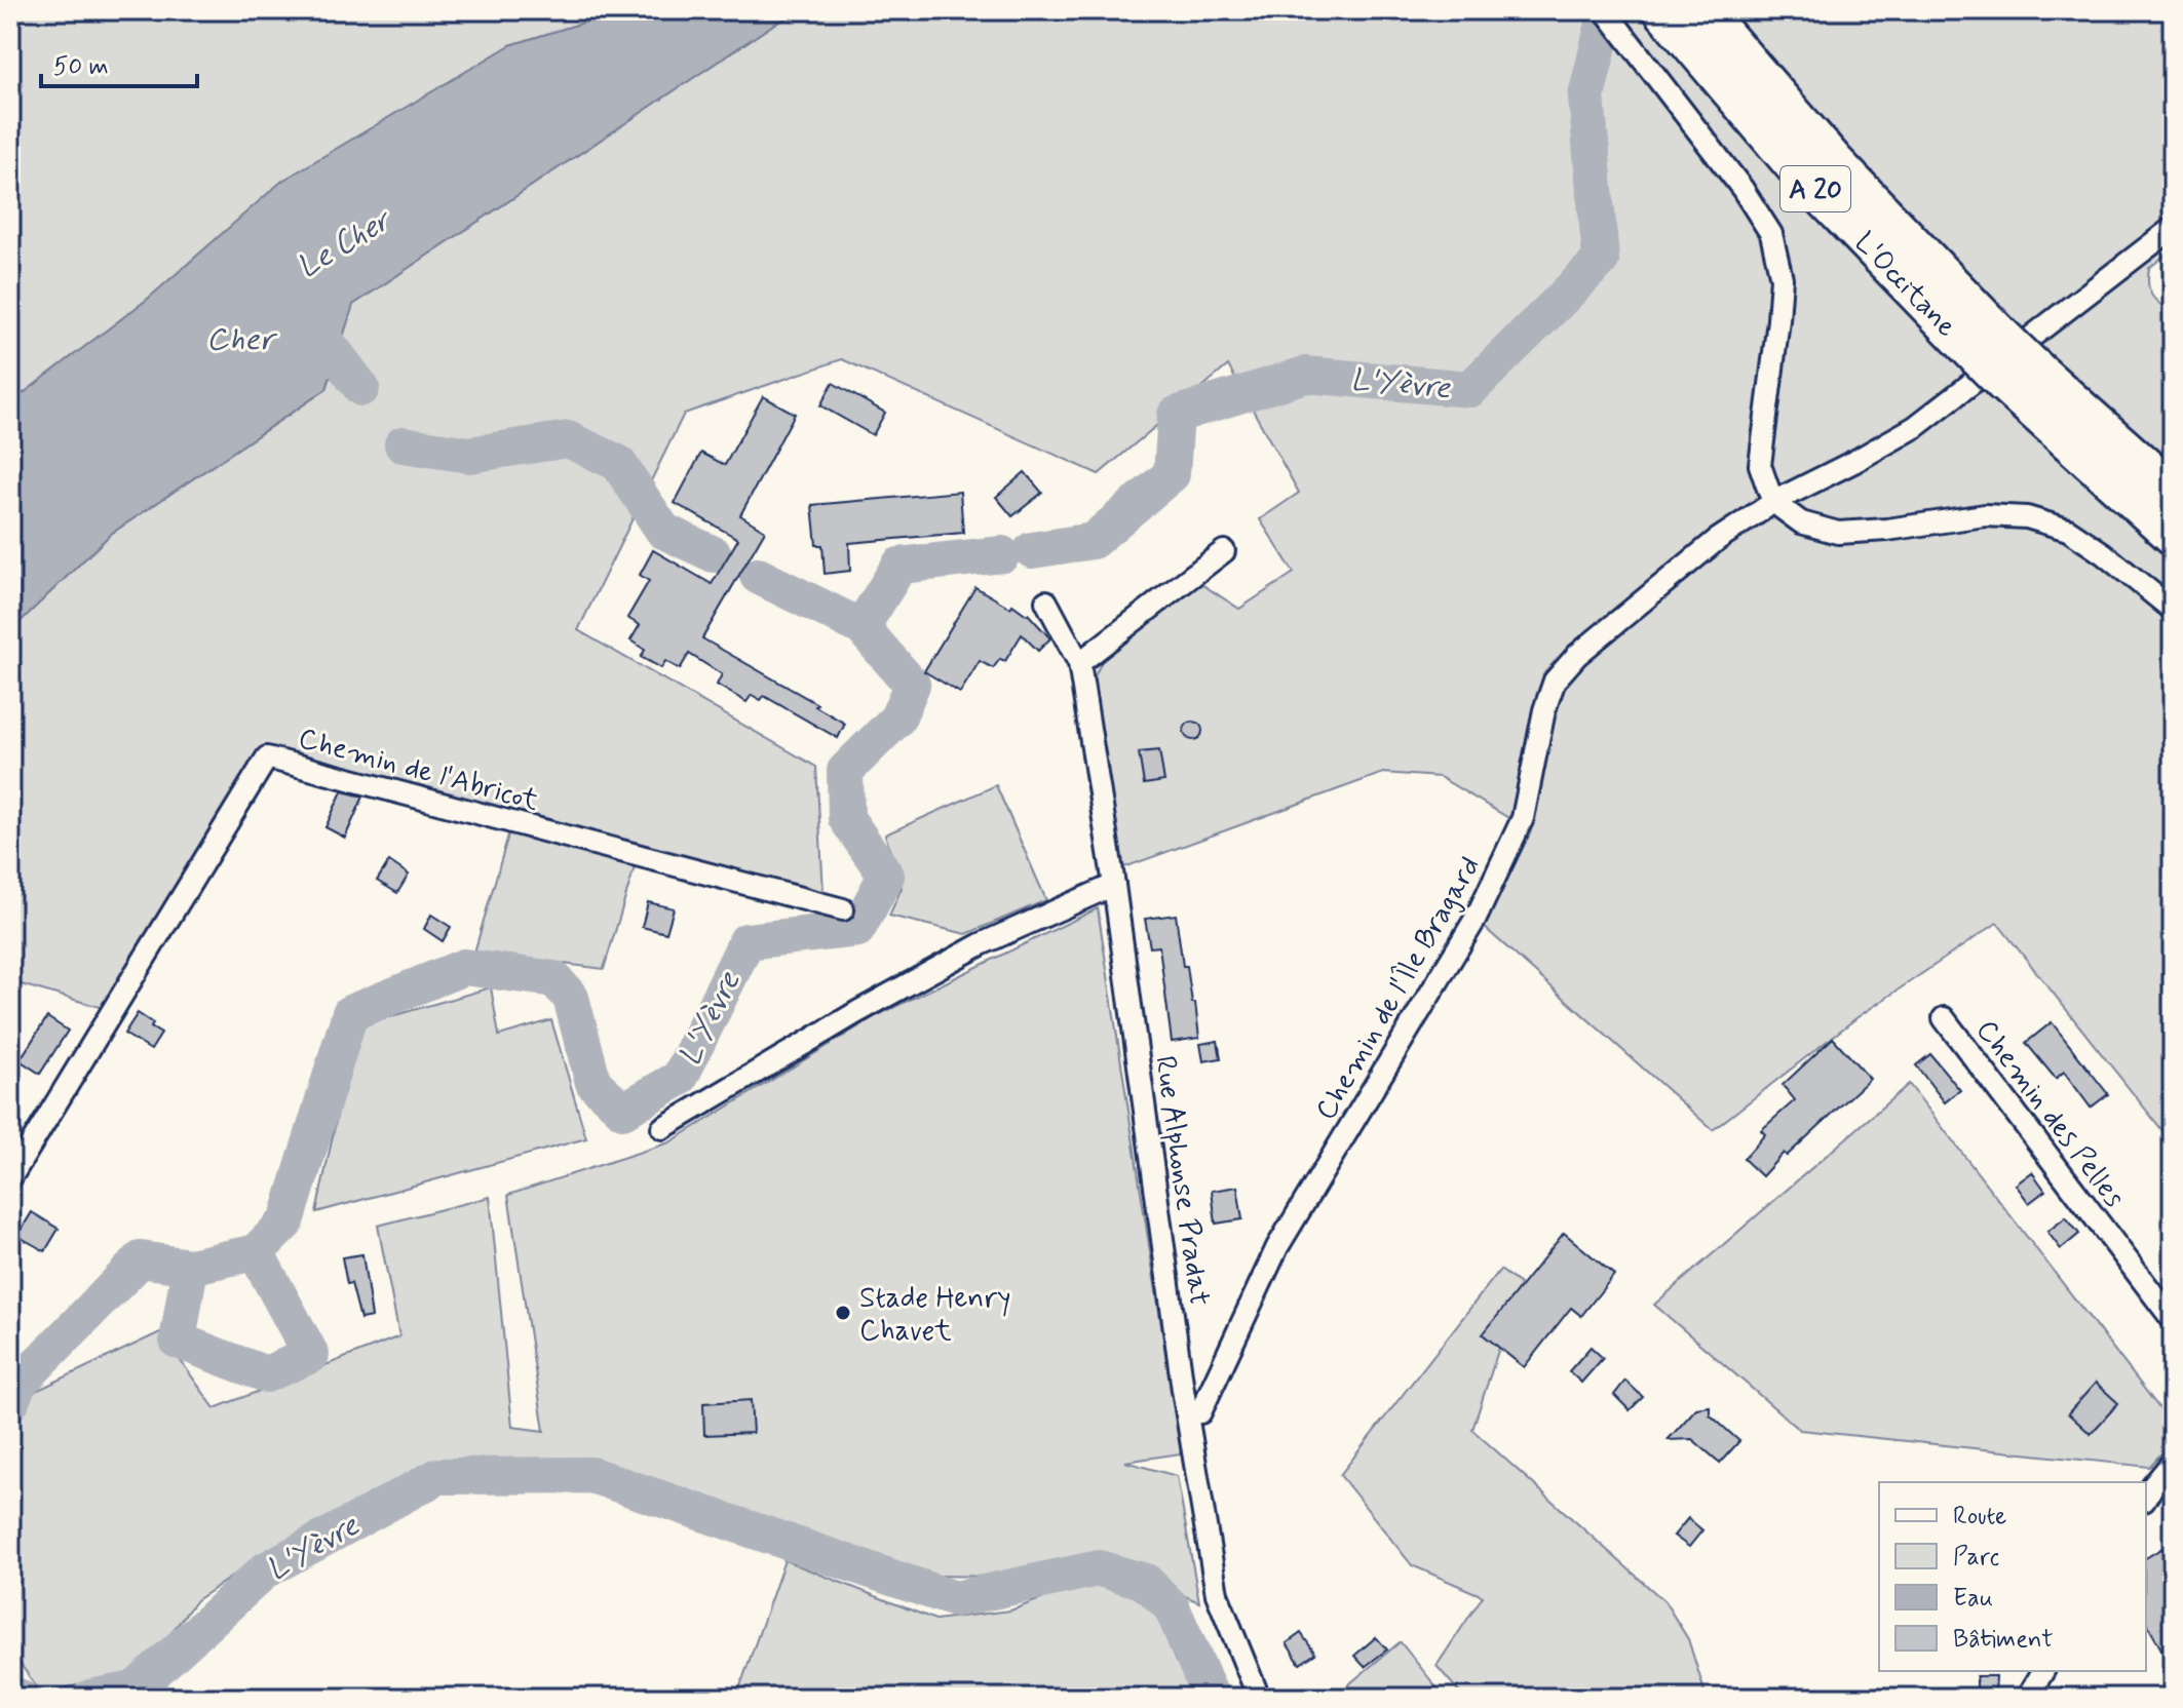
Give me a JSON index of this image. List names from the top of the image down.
{
  "streets": {
    "highway": ["A 20", "L'Occitane"],
    "street": [
      "Chemin de l'Abricot",
      "Chemin de l'Île Bragard",
      "Chemin des Pelles",
      "Rue Alphonse Pradat"
    ]
  },
  "crossings": [
    ["Chemin de l'Île Bragard", "Rue Alphonse Pradat"]
  ],
  "water": ["Le Cher", "Cher", "L'Yèvre"],
  "places": ["Stade Henry Chavet"],
  "legend": [
    "Route",
    "Parc",
    "Eau",
    "Bâtiment"
  ],
  "scale_bar": "50 m"
}
